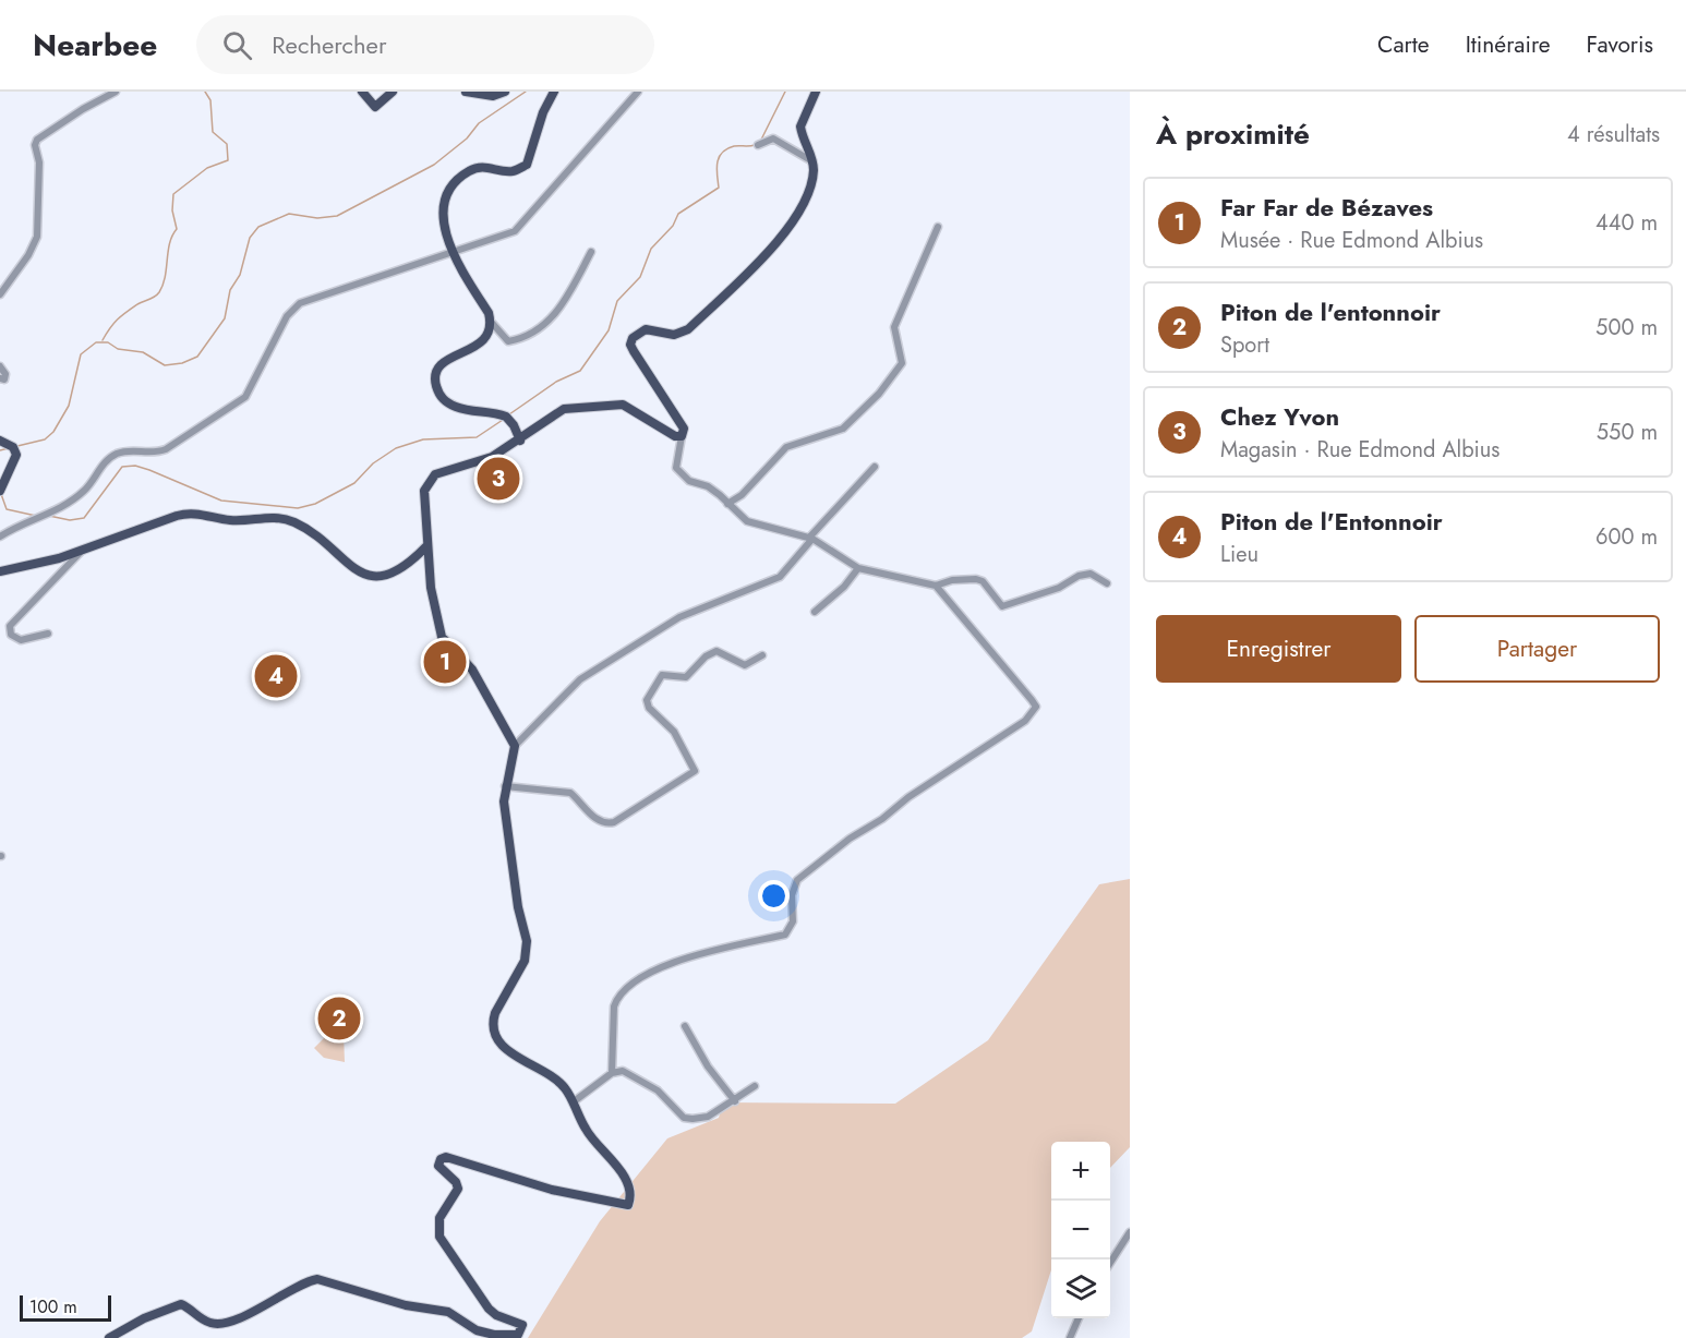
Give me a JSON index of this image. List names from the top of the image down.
{
  "scale_bar": "100 m",
  "page": {
    "header": "Nearbee",
    "search": "Rechercher",
    "nav": ["Carte", "Itinéraire", "Favoris"],
    "heading": ["À proximité", "4 résultats"],
    "list": [
      {
        "mark": "1",
        "name": "Far Far de Bézaves",
        "note": "Musée · Rue Edmond Albius",
        "value": "440 m"
      },
      {
        "mark": "2",
        "name": "Piton de l'entonnoir",
        "note": "Sport",
        "value": "500 m"
      },
      {
        "mark": "3",
        "name": "Chez Yvon",
        "note": "Magasin · Rue Edmond Albius",
        "value": "550 m"
      },
      {
        "mark": "4",
        "name": "Piton de l'Entonnoir",
        "note": "Lieu",
        "value": "600 m"
      }
    ],
    "pins": [
      "3",
      "1",
      "4",
      "2"
    ],
    "buttons": ["Enregistrer", "Partager"],
    "map_buttons": ["+", "−"],
    "scale": "100 m"
  }
}
